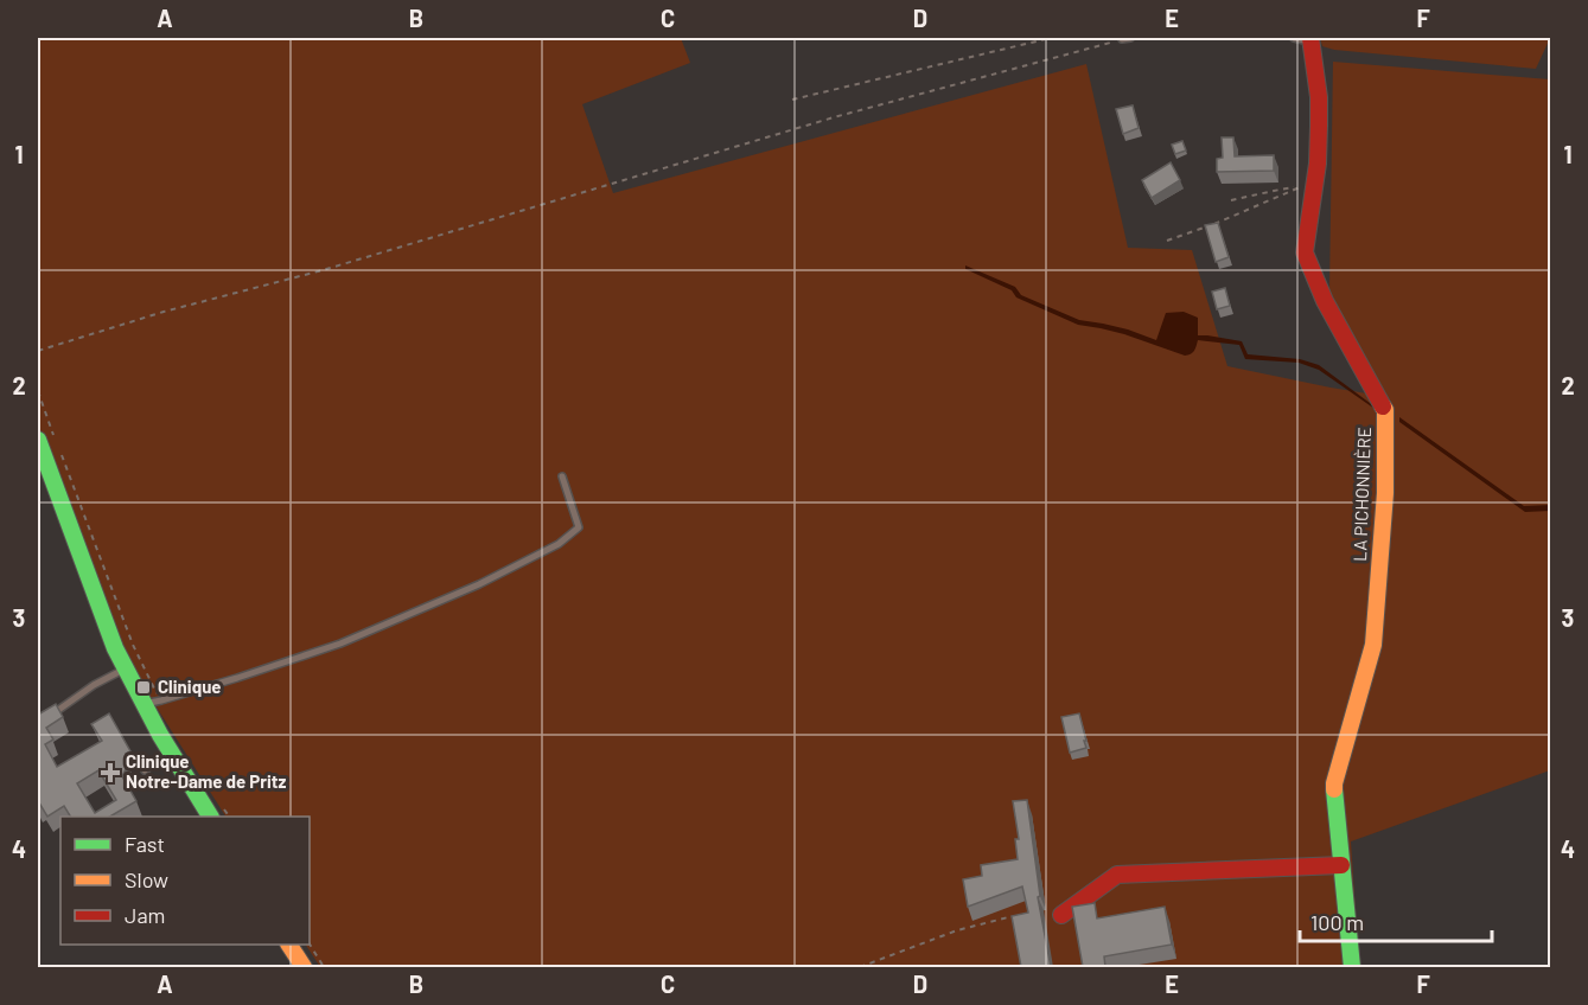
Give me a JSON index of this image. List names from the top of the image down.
{
  "streets": {
    "street": ["LA PICHONNIÈRE"]
  },
  "places": {
    "transit": ["Clinique"],
    "health": ["Clinique Notre-Dame de Pritz"]
  },
  "legend": ["Fast", "Slow", "Jam"],
  "scale_bar": "100 m",
  "grid": {
    "columns": [
      "A",
      "B",
      "C",
      "D",
      "E",
      "F"
    ],
    "rows": [
      "1",
      "2",
      "3",
      "4"
    ]
  }
}
